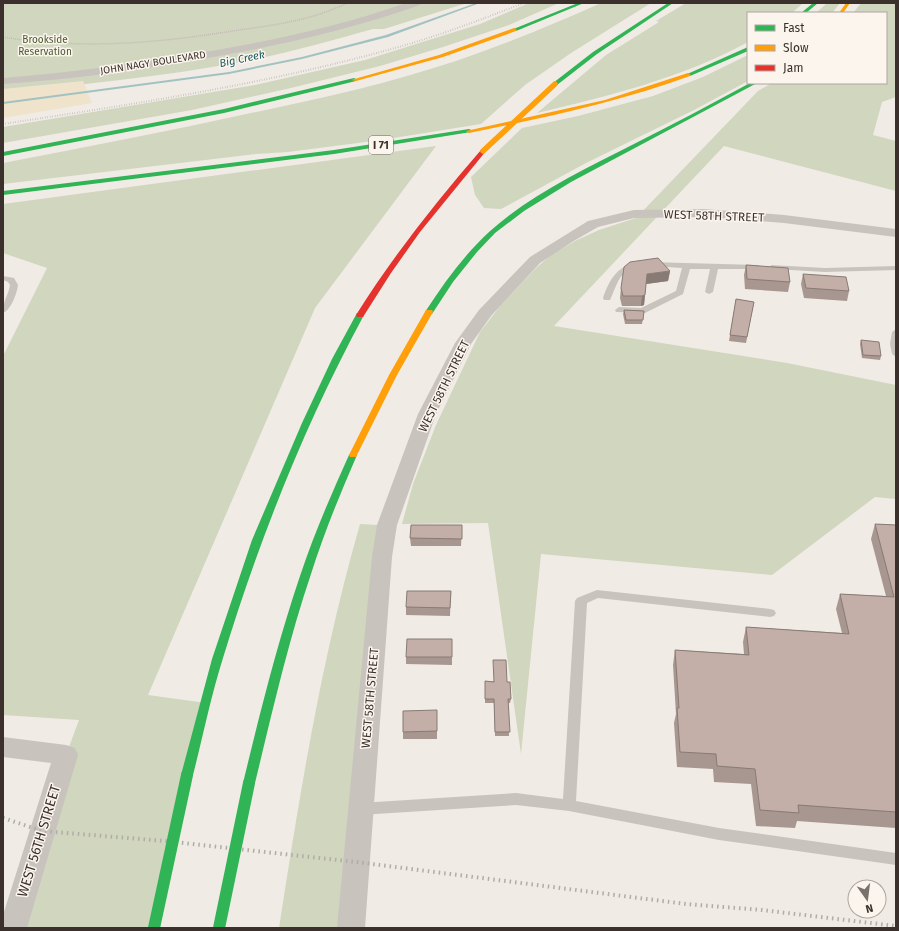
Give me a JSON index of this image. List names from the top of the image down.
{
  "streets": {
    "highway": ["I 71"],
    "street": ["JOHN NAGY BOULEVARD", "WEST 58TH STREET", "WEST 56TH STREET"]
  },
  "water": ["Big Creek"],
  "parks": ["Brookside Reservation"],
  "legend": ["Fast", "Slow", "Jam"],
  "north": "bottom"
}
